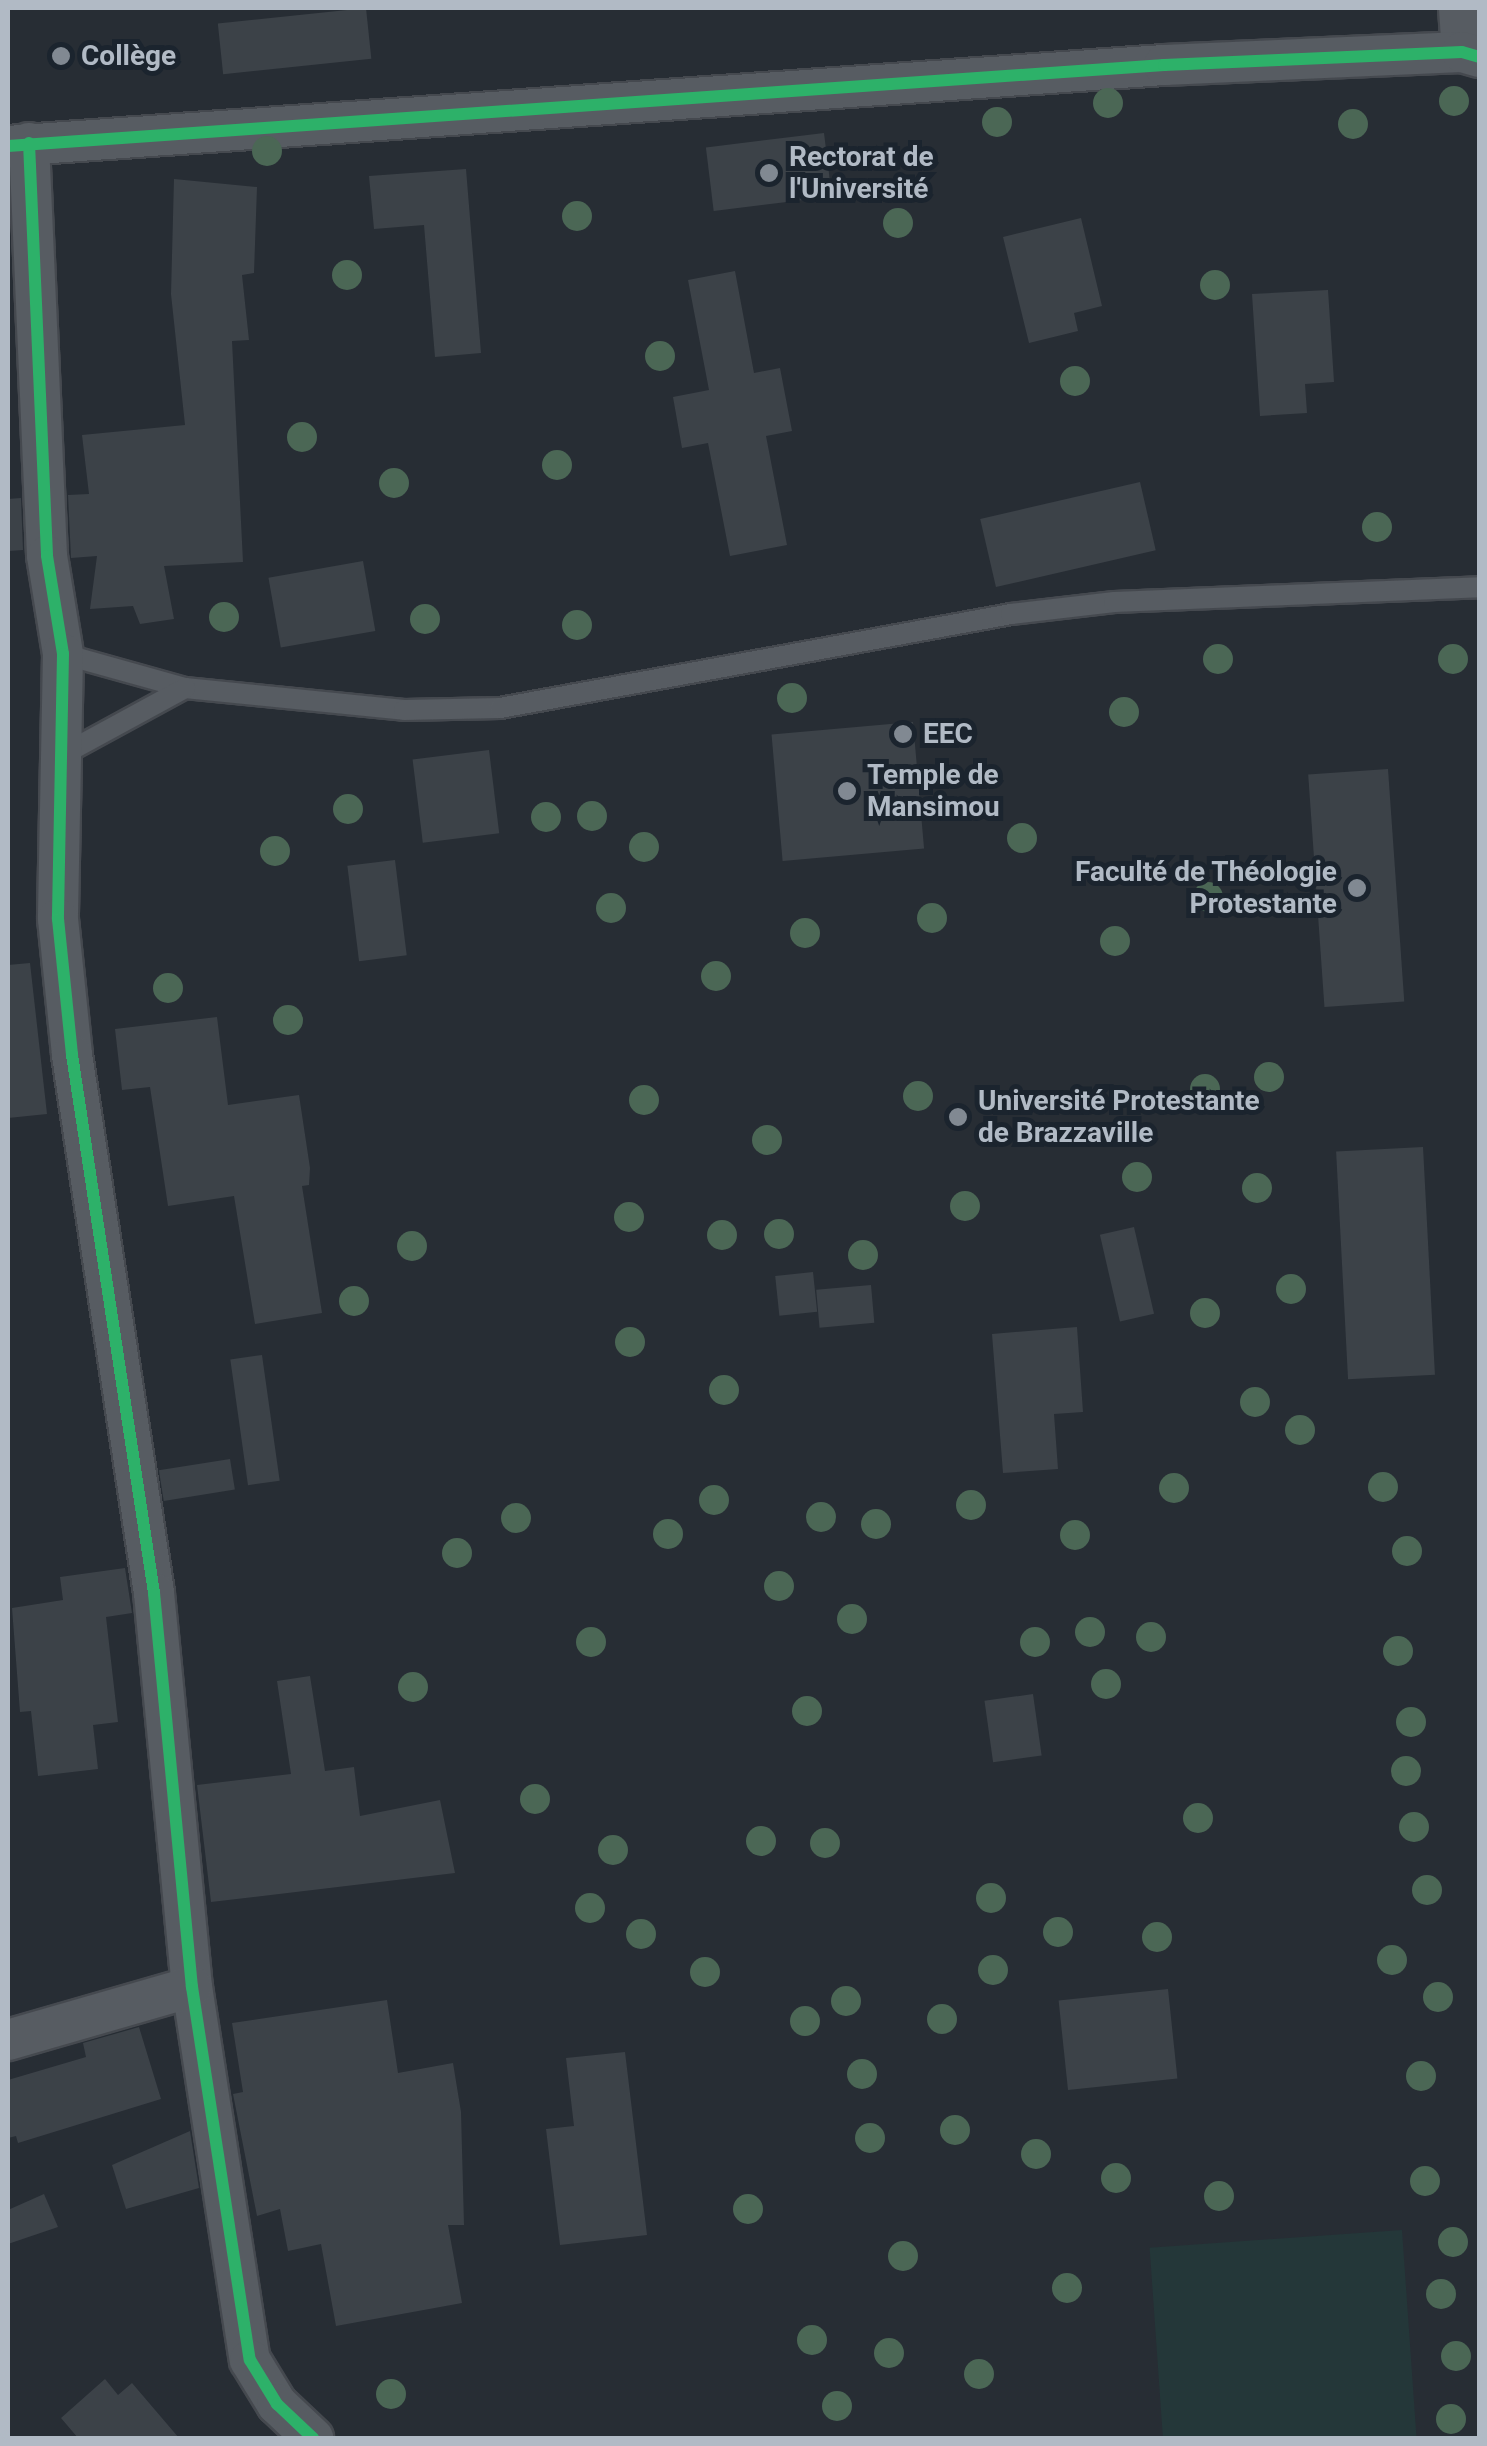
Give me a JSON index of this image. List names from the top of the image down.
{
  "places": [
    "Collège",
    "Rectorat de l'Université",
    "EEC",
    "Temple de Mansimou",
    "Faculté de Théologie Protestante",
    "Université Protestante de Brazzaville"
  ]
}
